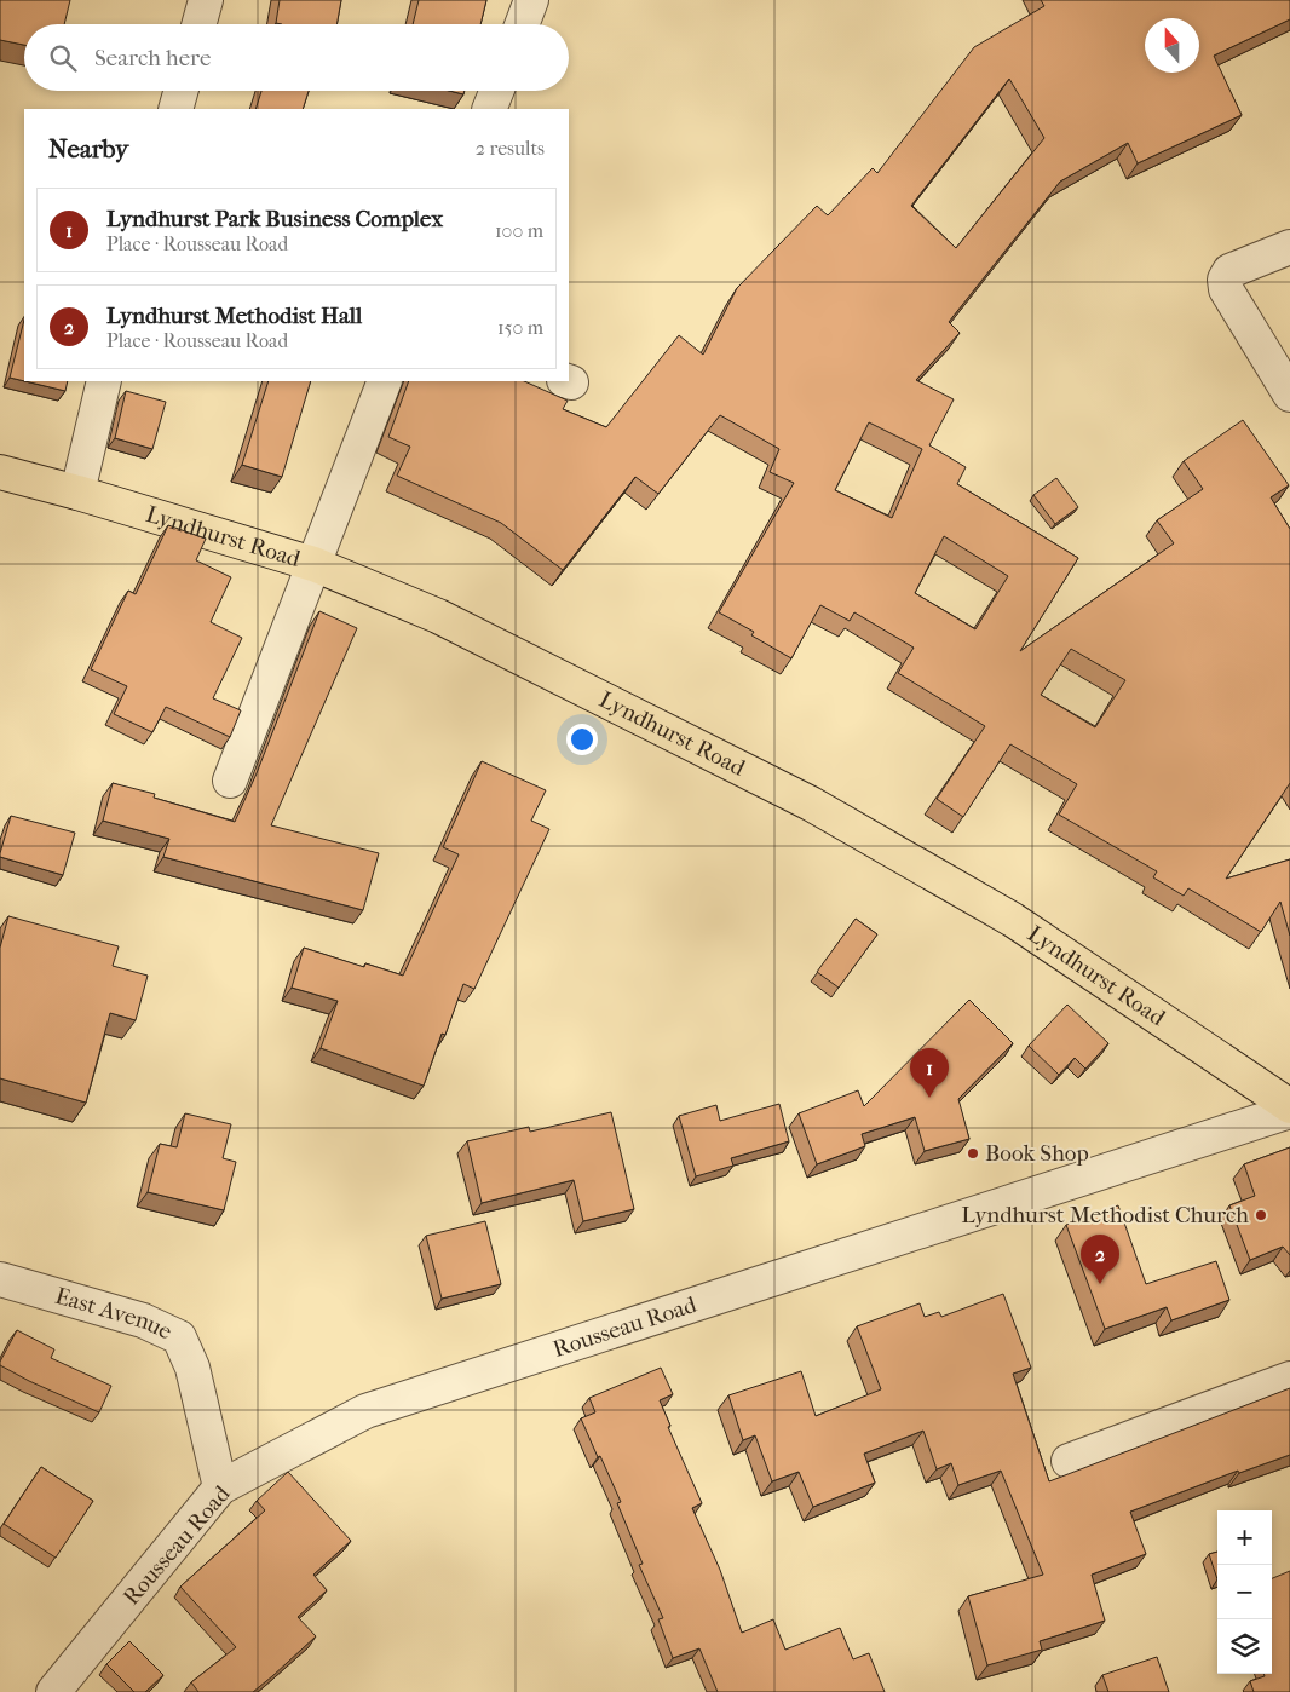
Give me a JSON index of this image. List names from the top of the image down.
{
  "streets": {
    "main road": ["Lyndhurst Road"],
    "street": ["East Avenue", "Rousseau Road"]
  },
  "crossings": [
    ["Lyndhurst Road", "Rousseau Road"],
    ["East Avenue", "Rousseau Road"]
  ],
  "places": ["Book Shop", "Lyndhurst Methodist Church"],
  "north": "top",
  "page": {
    "search": "Search here",
    "heading": ["Nearby", "2 results"],
    "list": [
      {
        "mark": "1",
        "name": "Lyndhurst Park Business Complex",
        "note": "Place · Rousseau Road",
        "value": "100 m"
      },
      {
        "mark": "2",
        "name": "Lyndhurst Methodist Hall",
        "note": "Place · Rousseau Road",
        "value": "150 m"
      }
    ],
    "pins": ["1", "2"],
    "map_buttons": ["+", "−"]
  }
}
